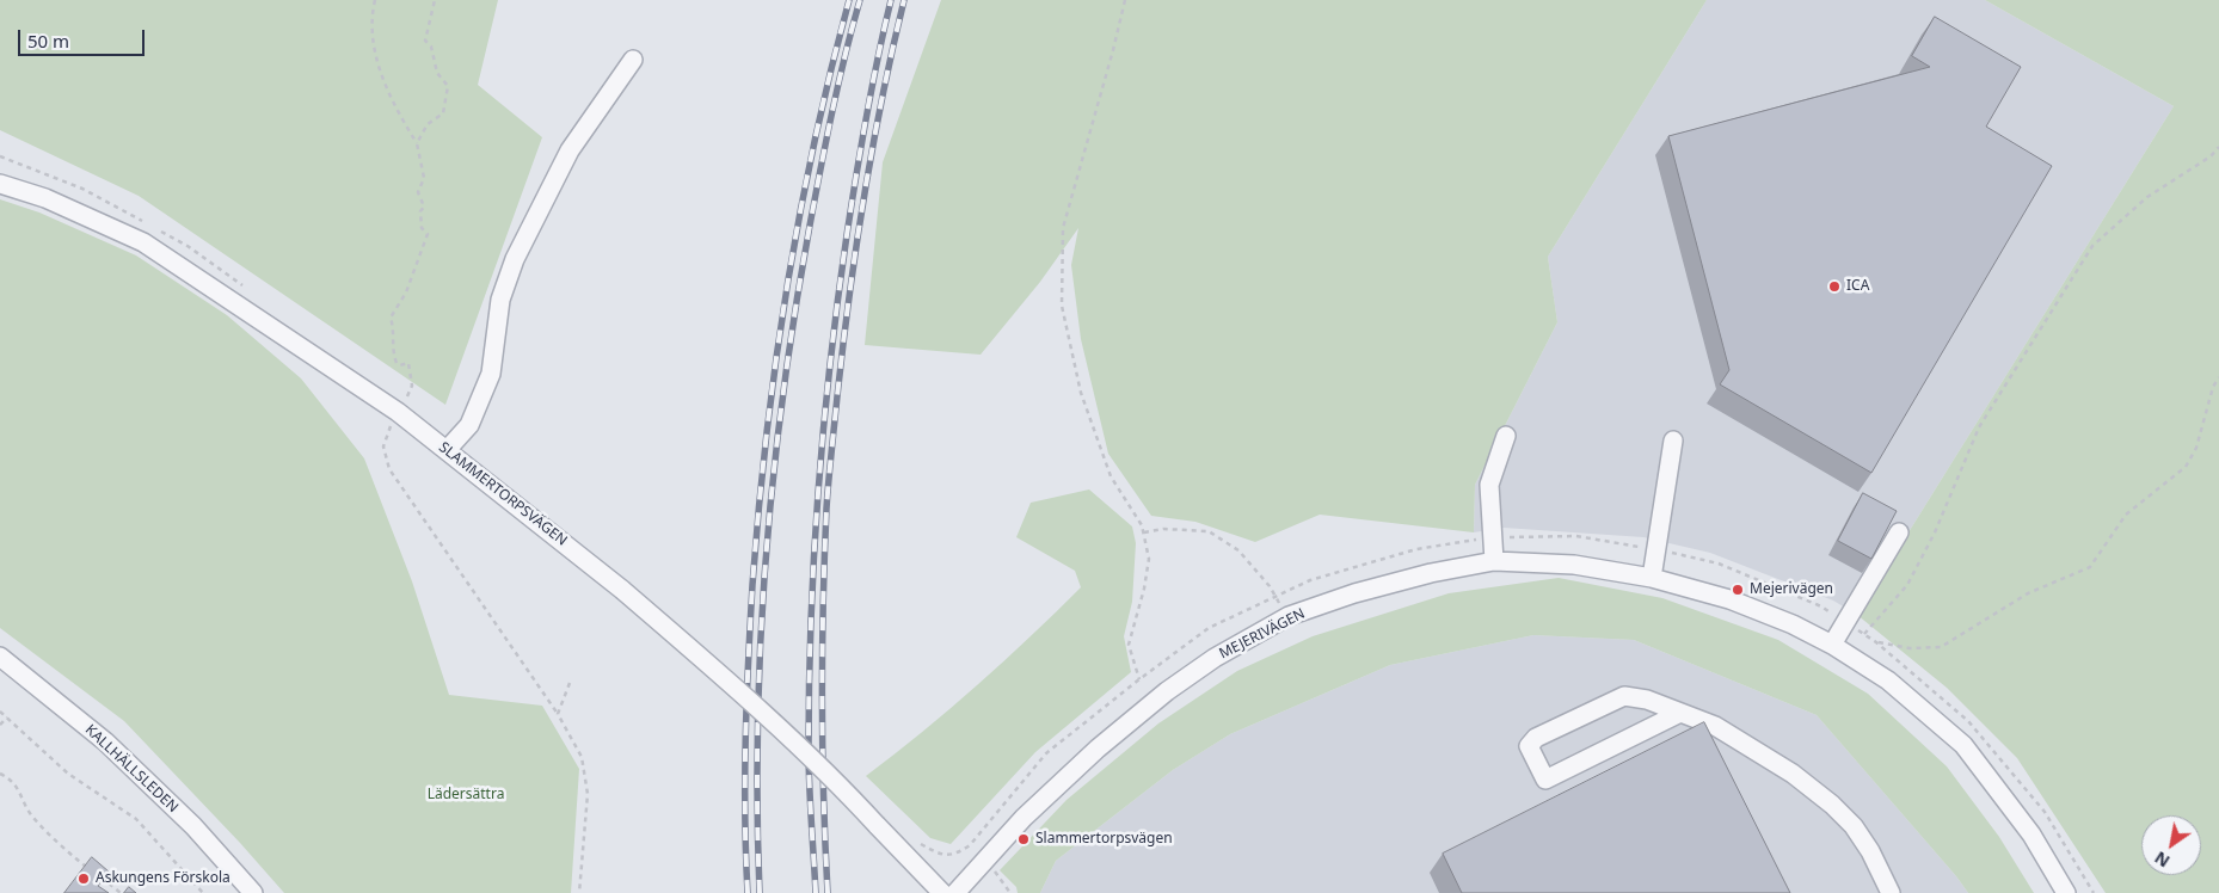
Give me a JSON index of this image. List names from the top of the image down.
{
  "streets": {
    "street": ["SLAMMERTORPSVÄGEN", "MEJERIVÄGEN", "KALLHÄLLSLEDEN"]
  },
  "parks": ["Lädersättra"],
  "places": [
    "ICA",
    "Mejerivägen",
    "Slammertorpsvägen",
    "Askungens Förskola"
  ],
  "scale_bar": "50 m",
  "north": "bottom left"
}
